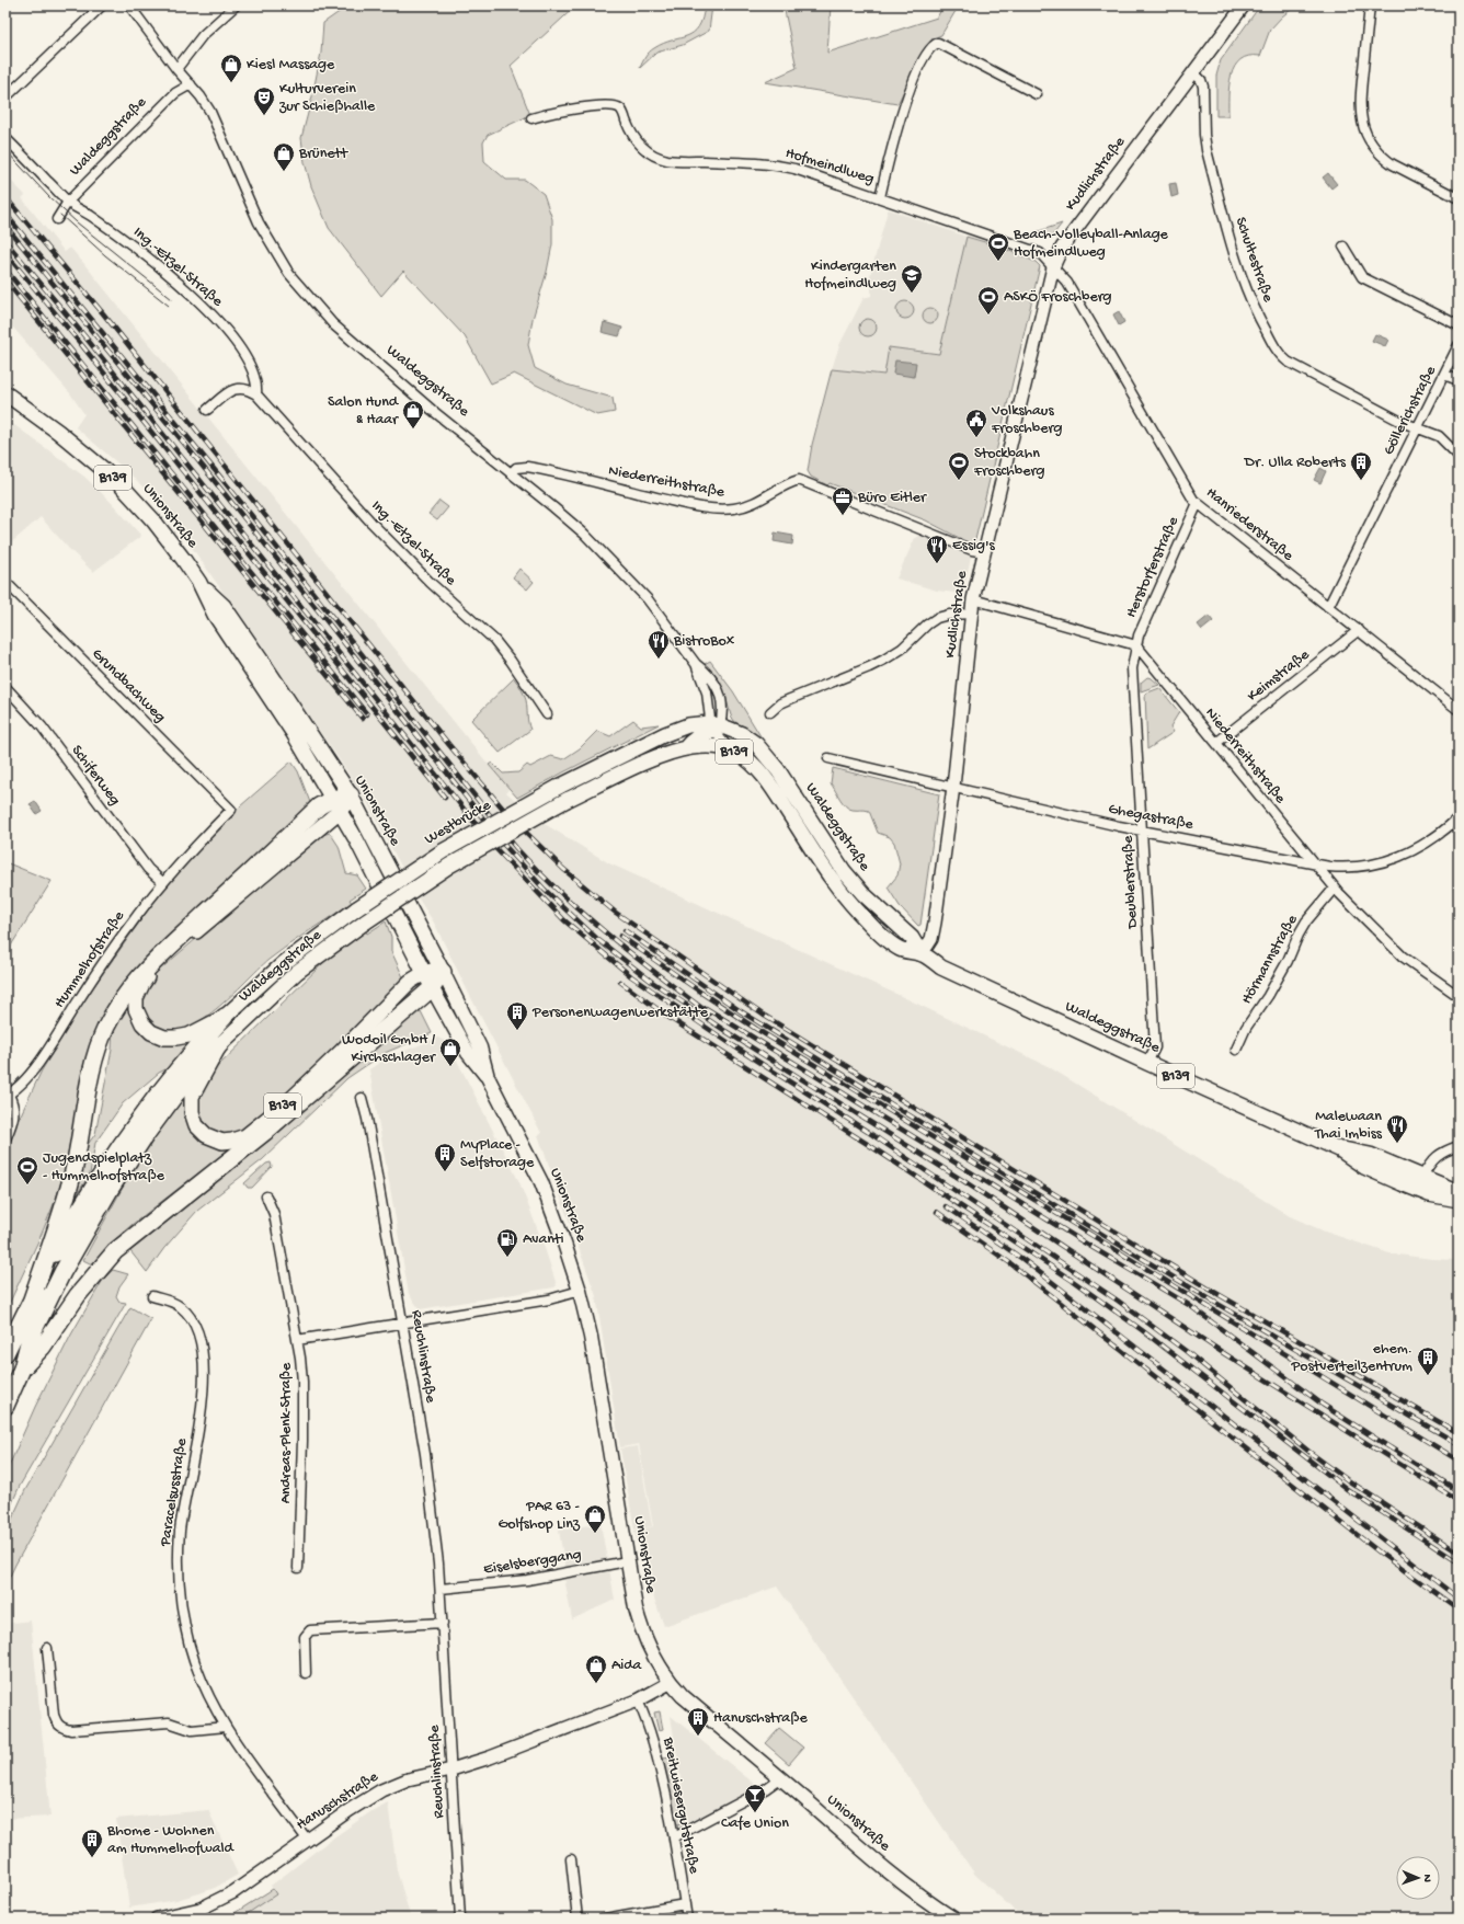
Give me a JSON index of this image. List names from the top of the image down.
{
  "streets": {
    "main road": [
      "Waldeggstraße",
      "B139",
      "Unionstraße",
      "Westbrücke"
    ],
    "street": [
      "Hofmeindlweg",
      "Kudlichstraße",
      "Schultestraße",
      "Ing.-Etzel-Straße",
      "Göllerichstraße",
      "Niederreithstraße",
      "Hanriederstraße",
      "Herstorferstraße",
      "Keimstraße",
      "Grundbachweg",
      "Schiferweg",
      "Ghegastraße",
      "Deublerstraße",
      "Hummelhofstraße",
      "Hörmannstraße",
      "Reuchlinstraße",
      "Andreas-Plenk-Straße",
      "Paracelsusstraße",
      "Eiselsberggang",
      "Hanuschstraße",
      "Breitwiesergutstraße"
    ]
  },
  "crossings": [
    ["Waldeggstraße", "Kudlichstraße"],
    ["Waldeggstraße", "Ing.-Etzel-Straße"],
    ["Waldeggstraße", "B139"],
    ["Waldeggstraße", "Niederreithstraße"],
    ["Waldeggstraße", "Westbrücke"],
    ["Waldeggstraße", "Deublerstraße"],
    ["Hofmeindlweg", "Kudlichstraße"],
    ["Hofmeindlweg", "Hanriederstraße"],
    ["Kudlichstraße", "Schultestraße"],
    ["Kudlichstraße", "Niederreithstraße"],
    ["Kudlichstraße", "Hanriederstraße"],
    ["Kudlichstraße", "Ghegastraße"],
    ["Schultestraße", "Göllerichstraße"],
    ["Göllerichstraße", "Hanriederstraße"],
    ["B139", "Unionstraße"],
    ["Niederreithstraße", "Herstorferstraße"],
    ["Niederreithstraße", "Keimstraße"],
    ["Niederreithstraße", "Ghegastraße"],
    ["Niederreithstraße", "Deublerstraße"],
    ["Niederreithstraße", "Hörmannstraße"],
    ["Unionstraße", "Eiselsberggang"],
    ["Unionstraße", "Hanuschstraße"],
    ["Hanriederstraße", "Herstorferstraße"],
    ["Hanriederstraße", "Keimstraße"],
    ["Herstorferstraße", "Deublerstraße"],
    ["Grundbachweg", "Hummelhofstraße"],
    ["Schiferweg", "Hummelhofstraße"],
    ["Ghegastraße", "Deublerstraße"],
    ["Reuchlinstraße", "Eiselsberggang"],
    ["Reuchlinstraße", "Hanuschstraße"],
    ["Paracelsusstraße", "Hanuschstraße"],
    ["Hanuschstraße", "Breitwiesergutstraße"]
  ],
  "places": {
    "shop": [
      "Kiesl Massage",
      "Brünett",
      "Salon Hund & Haar",
      "Wodoil GmbH / Kirchschlager",
      "PAR 63 - Golfshop Linz",
      "Aida"
    ],
    "theatre": ["Kulturverein zur Schießhalle"],
    "sports": [
      "Beach-Volleyball-Anlage Hofmeindlweg",
      "ASKÖ Froschberg",
      "Stockbahn Froschberg",
      "Jugendspielplatz - Hummelhofstraße"
    ],
    "school or university": ["Kindergarten Hofmeindlweg"],
    "public building": ["Volkshaus Froschberg"],
    "building": [
      "Dr. Ulla Roberts",
      "Personenwagenwerkstätte",
      "MyPlace - Selfstorage",
      "ehem. Postverteilzentrum",
      "Hanuschstraße",
      "Bhome - Wohnen am Hummelhofwald"
    ],
    "office": ["Büro Eitler"],
    "restaurant": ["Essig's", "BistroBox", "Malewaan Thai Imbiss"],
    "fuel station": ["Avanti"],
    "bar": ["Cafe Union"]
  },
  "north": "right"
}
